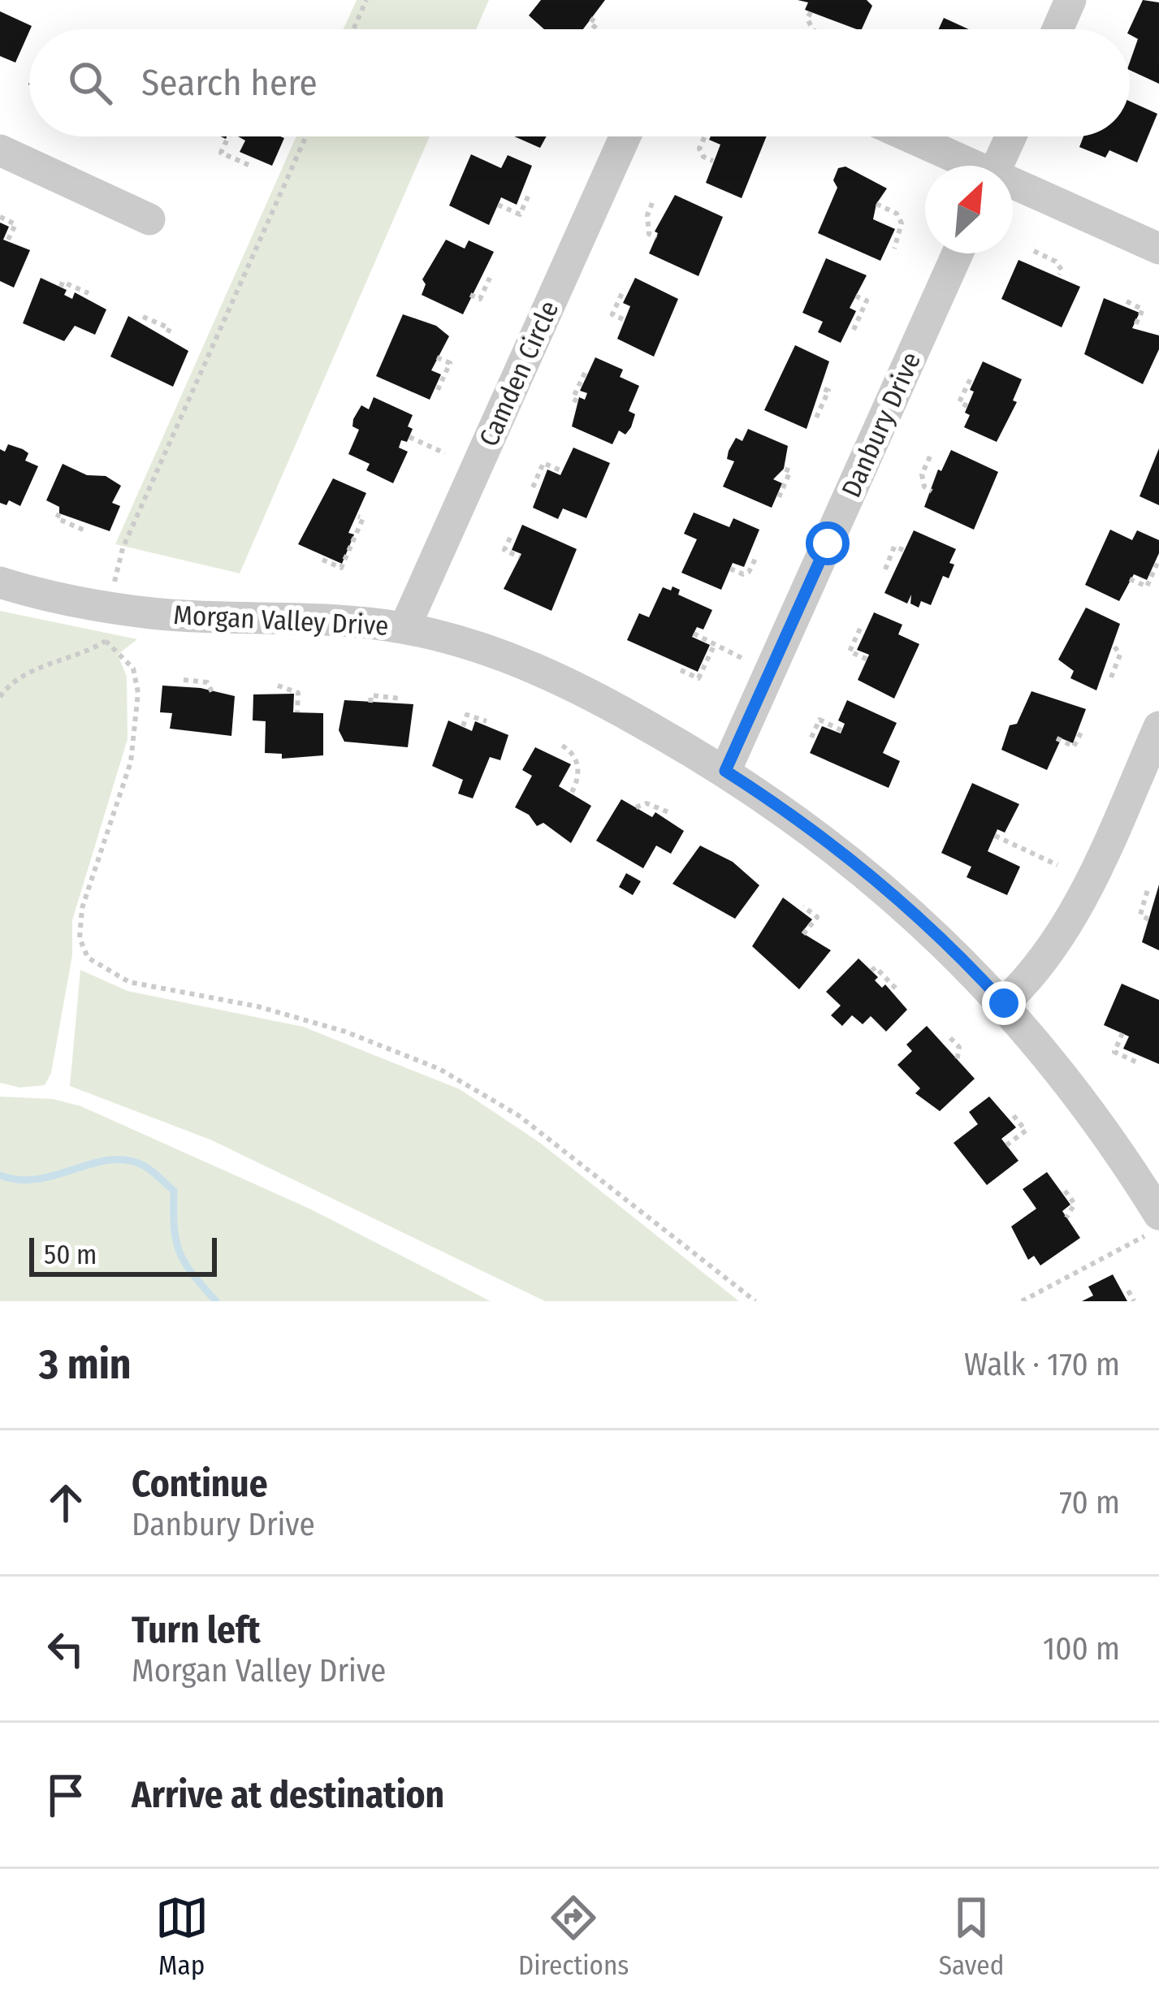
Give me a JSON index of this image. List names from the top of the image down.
{
  "streets": {
    "street": ["Camden Circle", "Danbury Drive", "Morgan Valley Drive"]
  },
  "crossings": [
    ["Camden Circle", "Morgan Valley Drive"],
    ["Danbury Drive", "Morgan Valley Drive"]
  ],
  "scale_bar": "50 m",
  "north": "top right",
  "page": {
    "search": "Search here",
    "scale": "50 m",
    "heading": ["3 min", "Walk · 170 m"],
    "list": [
      ["Continue", "Danbury Drive", "70 m"],
      ["Turn left", "Morgan Valley Drive", "100 m"],
      "Arrive at destination"
    ],
    "nav": ["Map", "Directions", "Saved"]
  }
}
